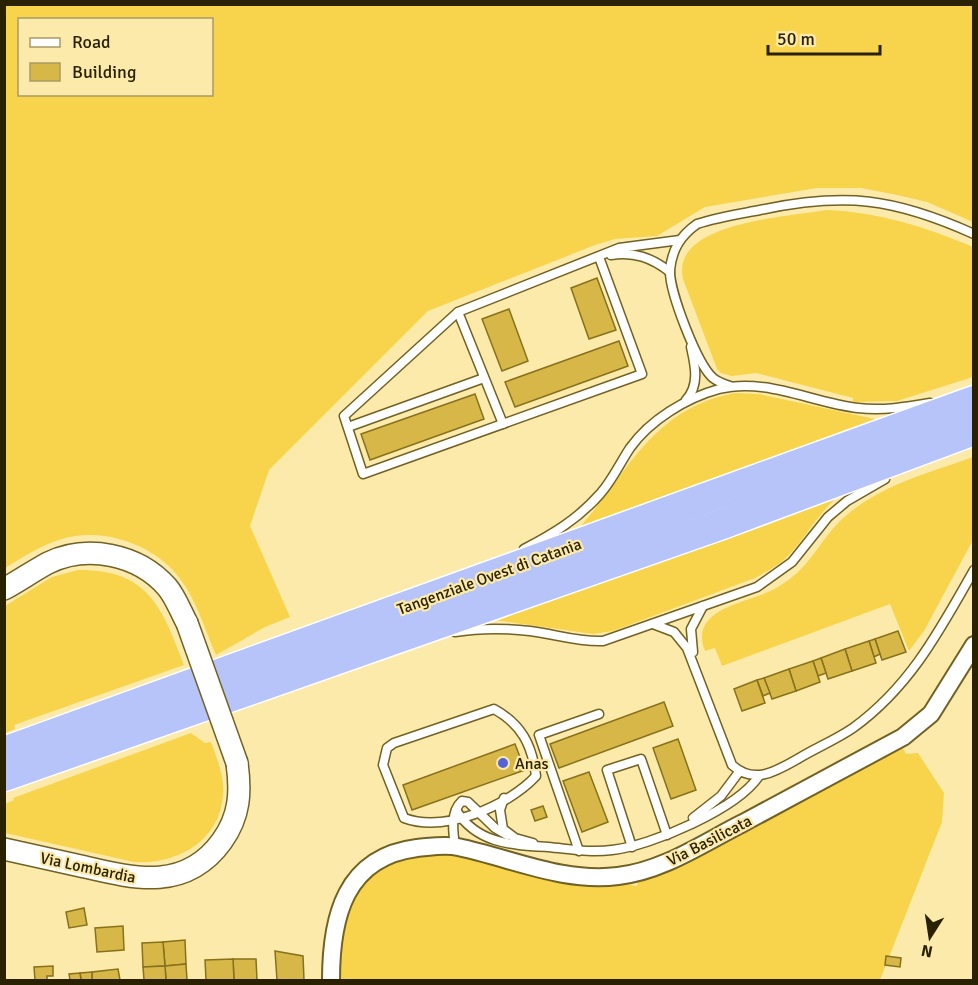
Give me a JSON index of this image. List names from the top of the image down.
{
  "streets": {
    "highway": ["Tangenziale Ovest di Catania"],
    "street": ["Via Basilicata", "Via Lombardia"]
  },
  "places": ["Anas"],
  "legend": ["Road", "Building"],
  "scale_bar": "50 m",
  "north": "bottom"
}
